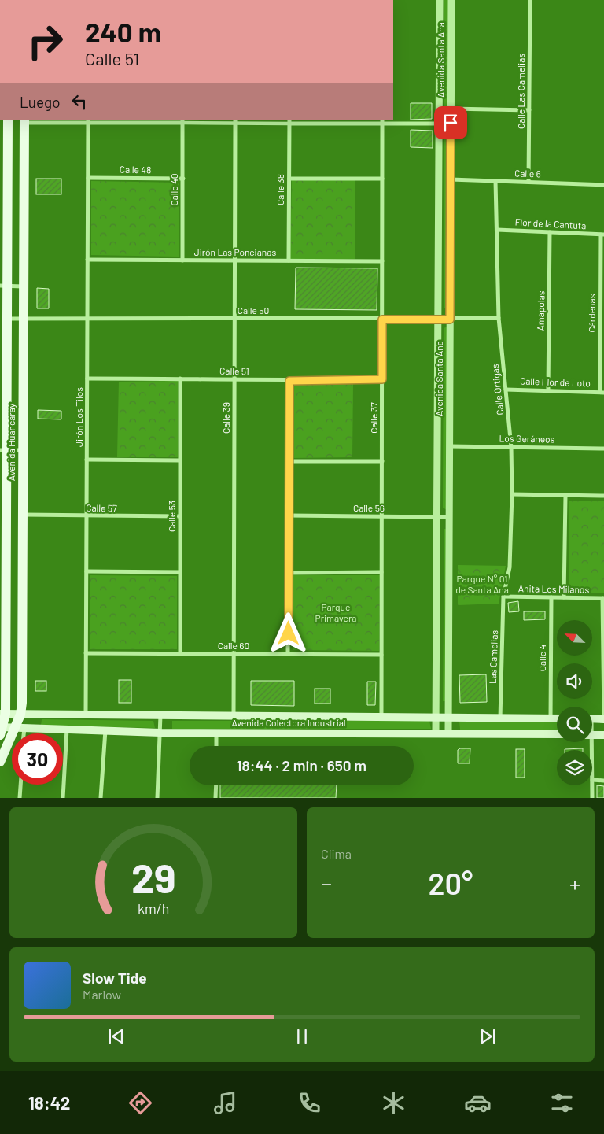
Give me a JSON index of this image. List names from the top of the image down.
{
  "streets": {
    "main road": ["Avenida Huancaray", "Avenida Colectora Industrial"],
    "street": [
      "Avenida Santa Ana",
      "Calle Las Camelias",
      "Calle 48",
      "Calle 6",
      "Calle 40",
      "Calle 38",
      "Flor de la Cantuta",
      "Jirón Las Poncianas",
      "Calle 50",
      "Amapolas",
      "Cárdenas",
      "Calle 51",
      "Calle Flor de Loto",
      "Calle Ortigas",
      "Jirón Los Tilos",
      "Calle 39",
      "Calle 37",
      "Los Geráneos",
      "Calle 57",
      "Calle 56",
      "Calle 53",
      "Anita Los Milanos",
      "Calle 60",
      "Las Camelias",
      "Calle 4"
    ]
  },
  "crossings": [
    ["Avenida Santa Ana", "Calle 6"],
    ["Avenida Santa Ana", "Calle 50"],
    ["Avenida Santa Ana", "Los Geráneos"],
    ["Avenida Santa Ana", "Calle 56"],
    ["Avenida Santa Ana", "Avenida Colectora Industrial"],
    ["Calle Las Camelias", "Calle 6"],
    ["Calle 48", "Calle 40"],
    ["Calle 48", "Jirón Los Tilos"],
    ["Calle 6", "Calle Ortigas"],
    ["Calle 40", "Jirón Las Poncianas"],
    ["Calle 38", "Jirón Las Poncianas"],
    ["Flor de la Cantuta", "Amapolas"],
    ["Flor de la Cantuta", "Cárdenas"],
    ["Flor de la Cantuta", "Calle Ortigas"],
    ["Jirón Las Poncianas", "Jirón Los Tilos"],
    ["Jirón Las Poncianas", "Calle 39"],
    ["Jirón Las Poncianas", "Calle 37"],
    ["Calle 50", "Calle Ortigas"],
    ["Calle 50", "Jirón Los Tilos"],
    ["Calle 50", "Calle 39"],
    ["Calle 50", "Calle 37"],
    ["Calle 50", "Avenida Huancaray"],
    ["Amapolas", "Calle Flor de Loto"],
    ["Cárdenas", "Calle Flor de Loto"],
    ["Calle 51", "Jirón Los Tilos"],
    ["Calle 51", "Calle 39"],
    ["Calle 51", "Calle 37"],
    ["Calle 51", "Calle 53"],
    ["Calle Flor de Loto", "Calle Ortigas"],
    ["Calle Ortigas", "Los Geráneos"],
    ["Calle Ortigas", "Anita Los Milanos"],
    ["Calle Ortigas", "Las Camelias"],
    ["Jirón Los Tilos", "Calle 57"],
    ["Jirón Los Tilos", "Calle 60"],
    ["Jirón Los Tilos", "Avenida Colectora Industrial"],
    ["Calle 39", "Calle 60"],
    ["Calle 39", "Avenida Colectora Industrial"],
    ["Calle 37", "Calle 56"],
    ["Calle 37", "Calle 60"],
    ["Calle 37", "Avenida Colectora Industrial"],
    ["Avenida Huancaray", "Calle 57"],
    ["Avenida Huancaray", "Avenida Colectora Industrial"],
    ["Calle 57", "Calle 53"],
    ["Calle 53", "Calle 60"],
    ["Anita Los Milanos", "Las Camelias"],
    ["Anita Los Milanos", "Calle 4"],
    ["Las Camelias", "Avenida Colectora Industrial"],
    ["Calle 4", "Avenida Colectora Industrial"]
  ],
  "parks": ["Parque N° 01 de Santa Ana", "Parque Primavera"],
  "north": "top left",
  "page": {
    "turn": ["240 m", "Calle 51"],
    "then": "Luego",
    "limit": "30",
    "trip": "18:44 · 2 min · 650 m",
    "tile": "Clima",
    "heat": ["−", "20°", "+"],
    "song": ["Slow Tide", "Marlow"],
    "tabs": "18:42",
    "gauge": ["29", "km/h"]
  }
}
